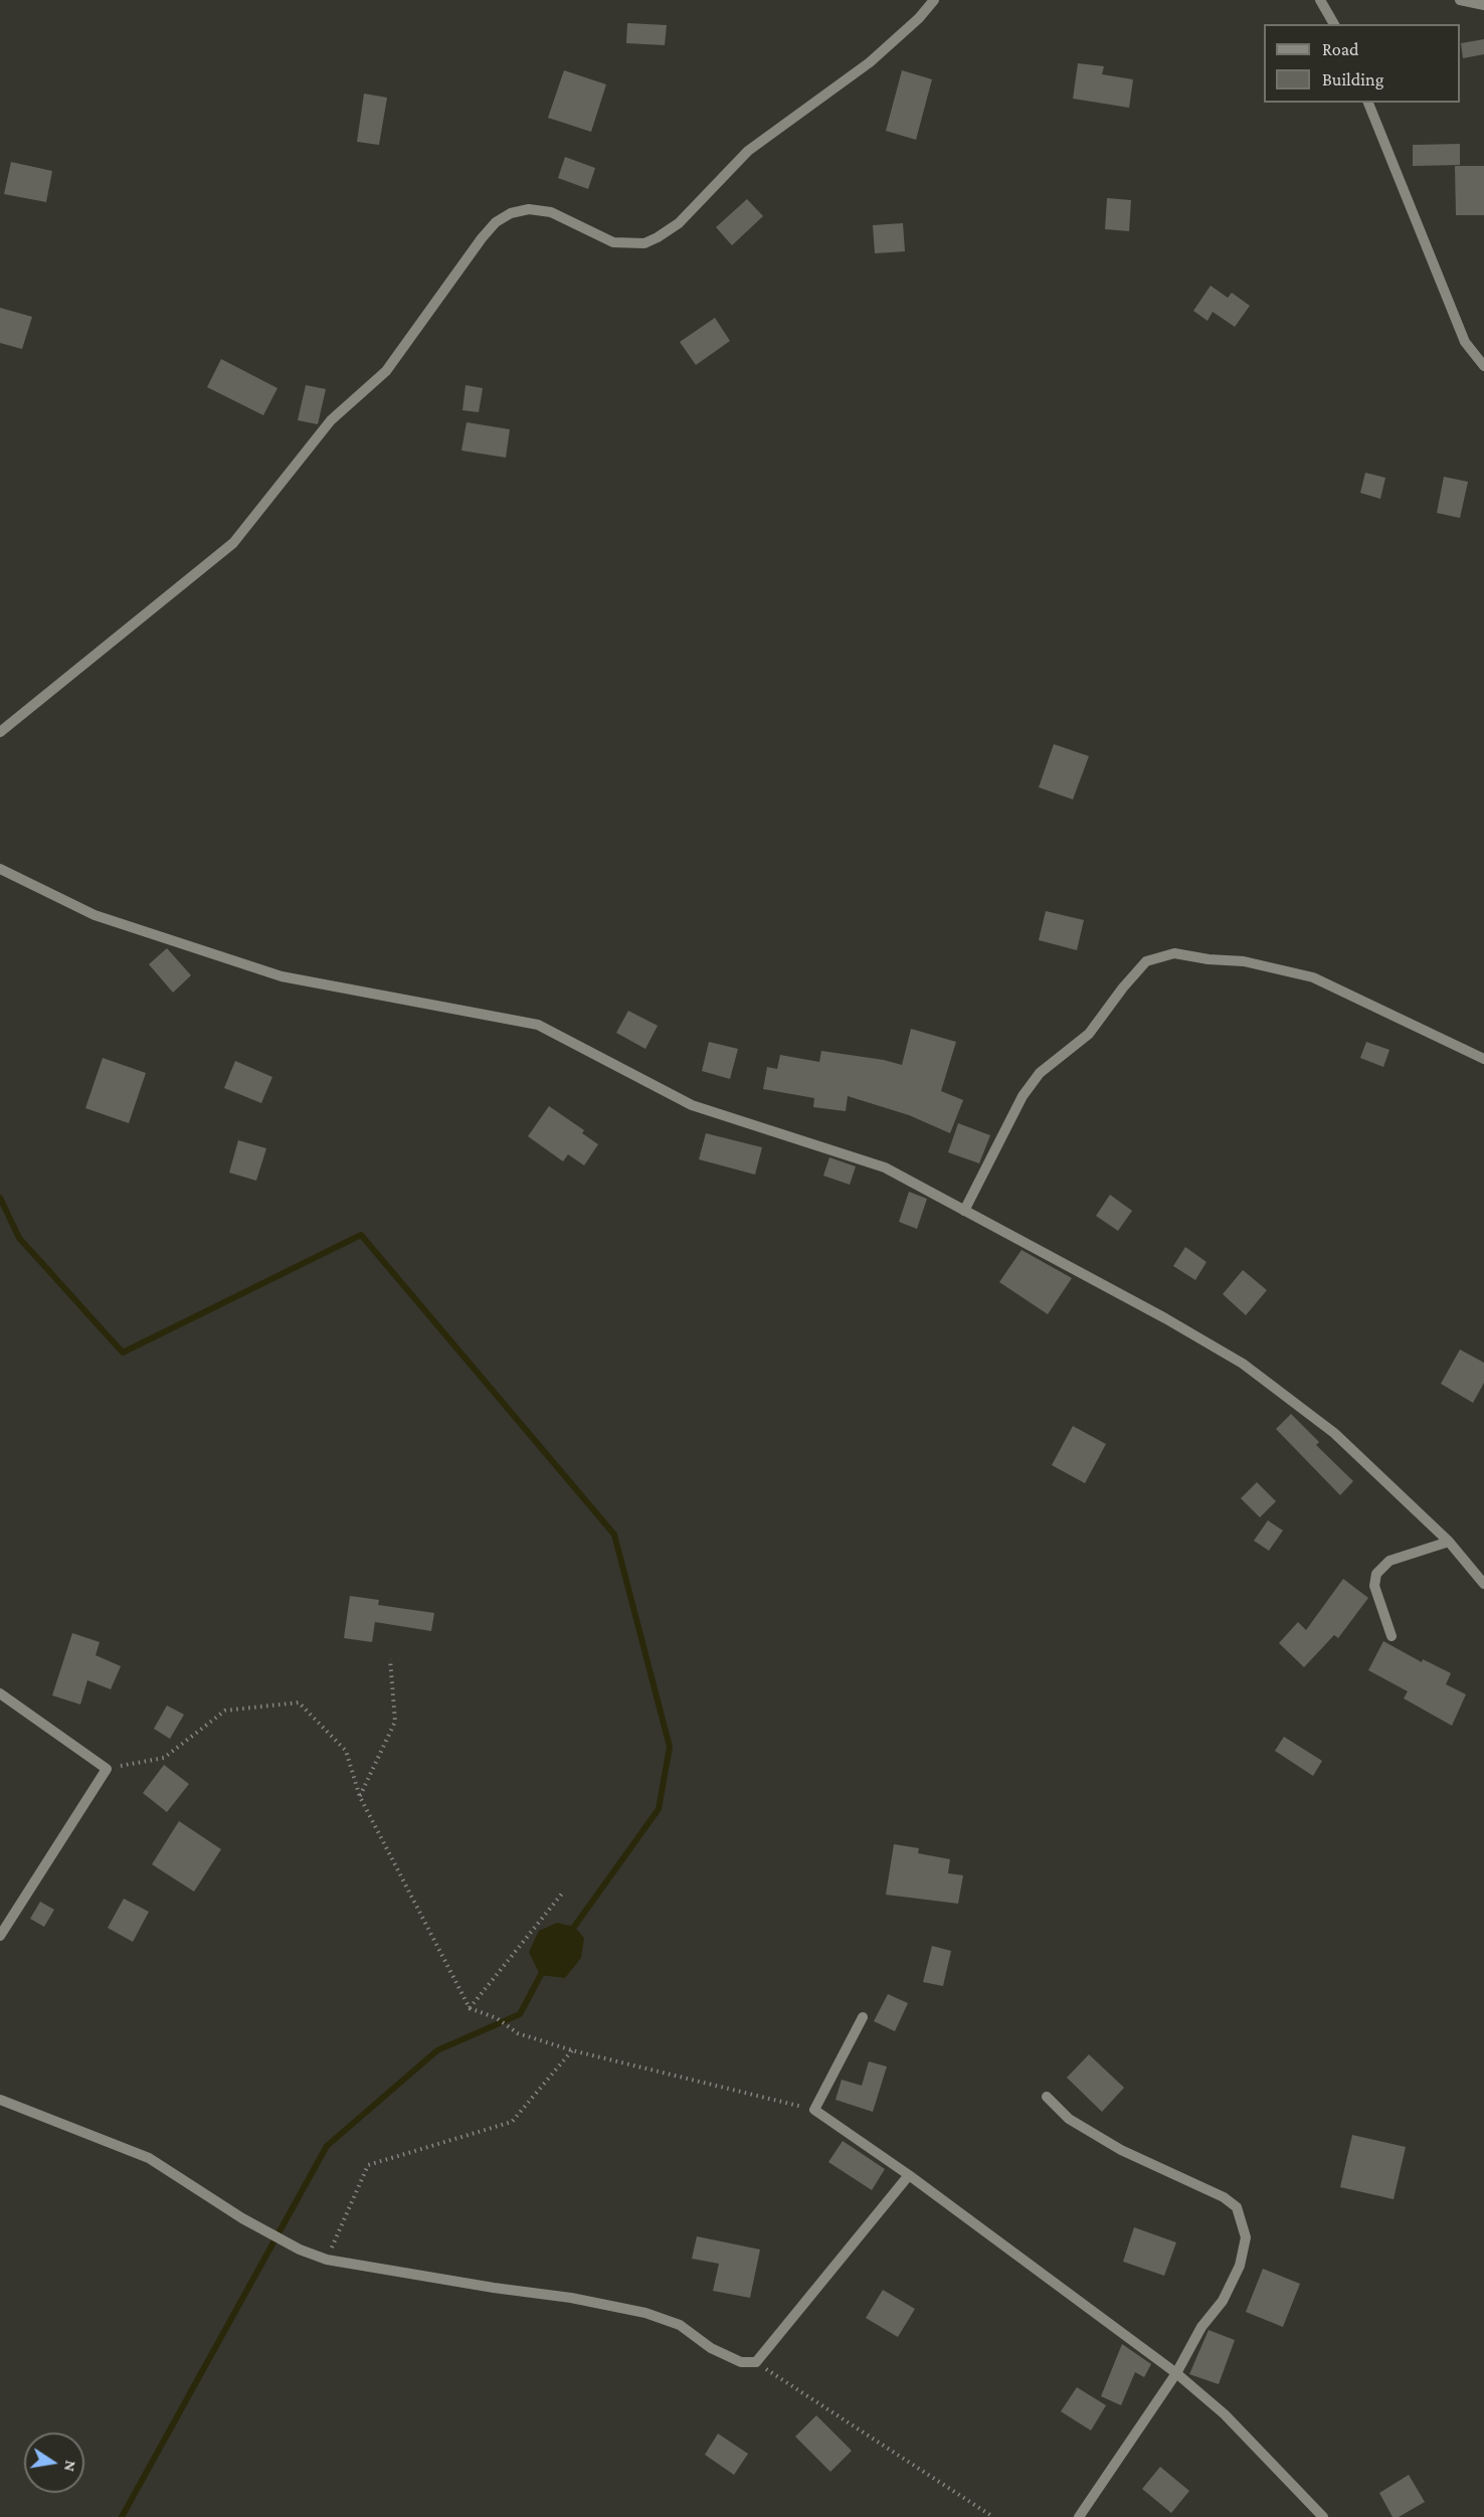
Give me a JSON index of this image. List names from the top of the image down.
{
  "legend": ["Road", "Building"],
  "north": "right"
}
